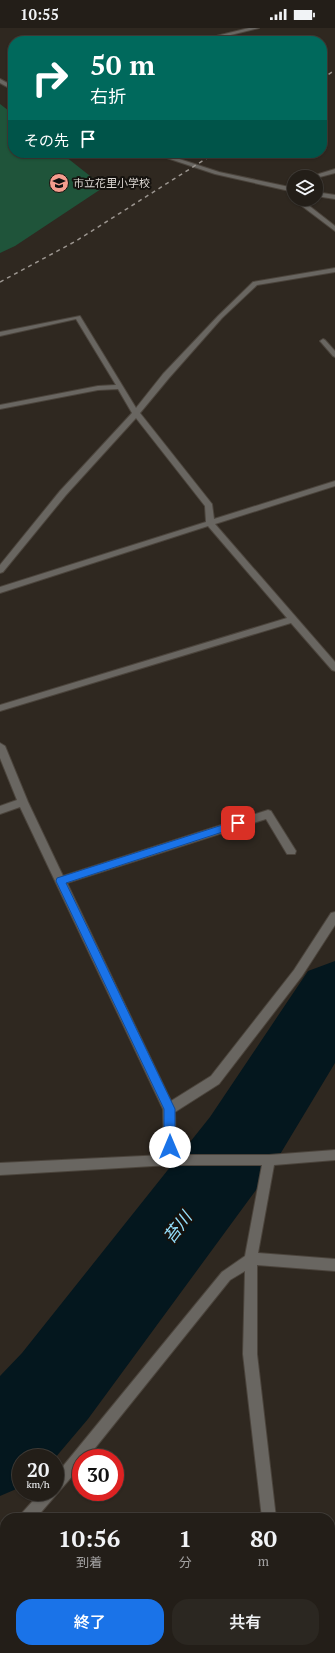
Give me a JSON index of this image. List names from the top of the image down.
{
  "water": ["苔川"],
  "places": {
    "school or university": ["市立花里小学校"]
  },
  "page": {
    "status": "10:55",
    "turn": ["50 m", "右折"],
    "then": "その先",
    "speed": "20 km/h",
    "limit": "30",
    "eta": [
      "10:56",
      "到着",
      "1",
      "分",
      "80",
      "m"
    ],
    "buttons": ["終了", "共有"]
  }
}
